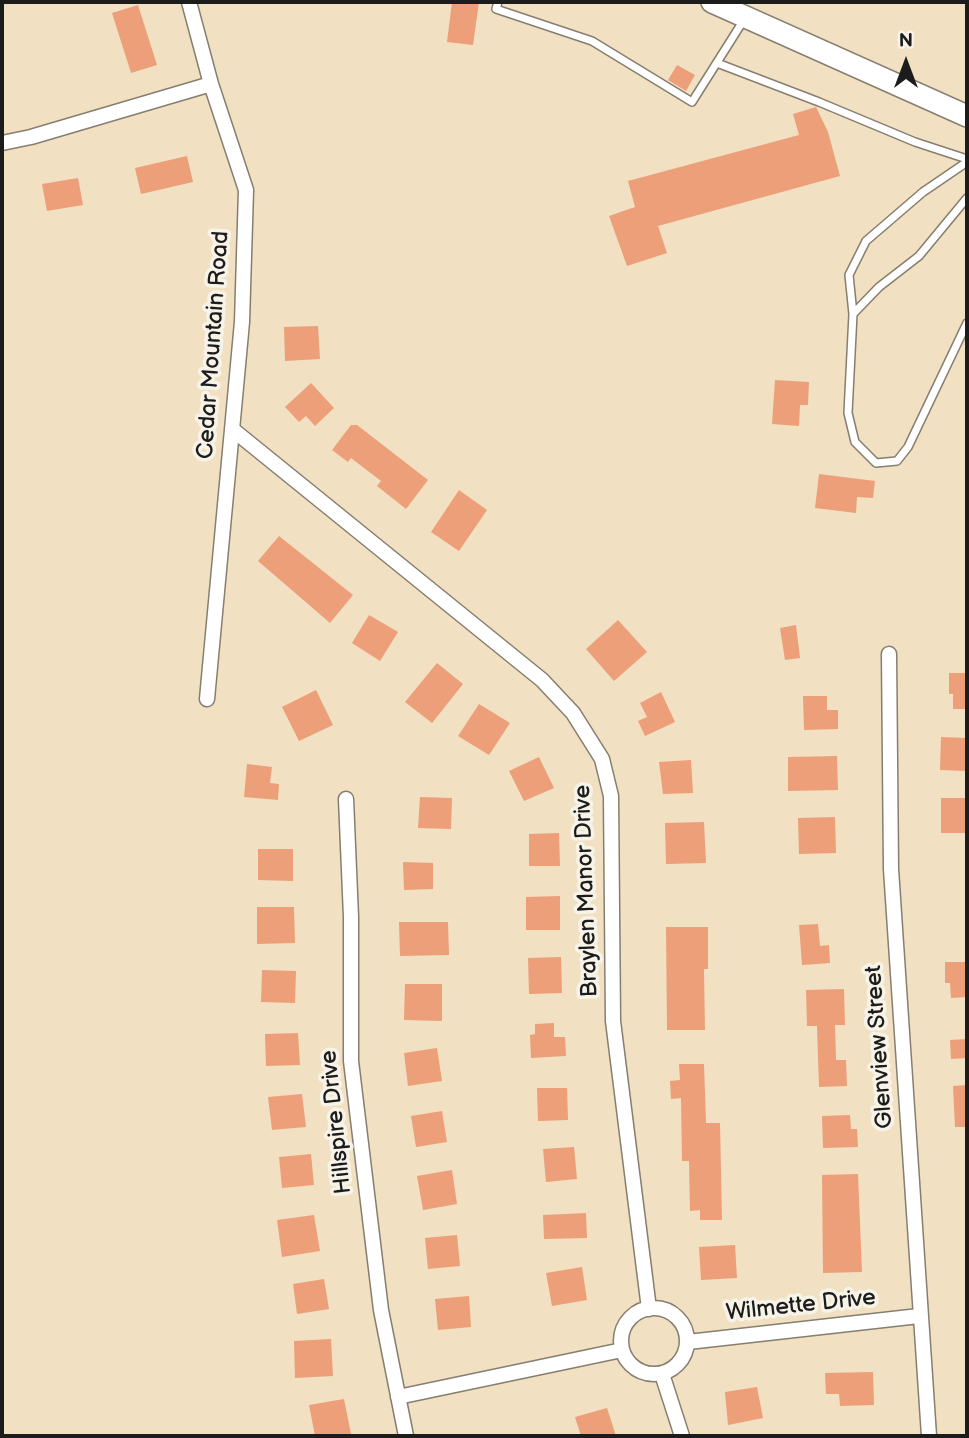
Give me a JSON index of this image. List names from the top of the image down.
{
  "streets": {
    "street": [
      "Cedar Mountain Road",
      "Braylen Manor Drive",
      "Glenview Street",
      "Hillspire Drive",
      "Wilmette Drive"
    ]
  },
  "crossings": [
    ["Cedar Mountain Road", "Braylen Manor Drive"],
    ["Braylen Manor Drive", "Wilmette Drive"],
    ["Glenview Street", "Wilmette Drive"]
  ],
  "north": "top"
}
